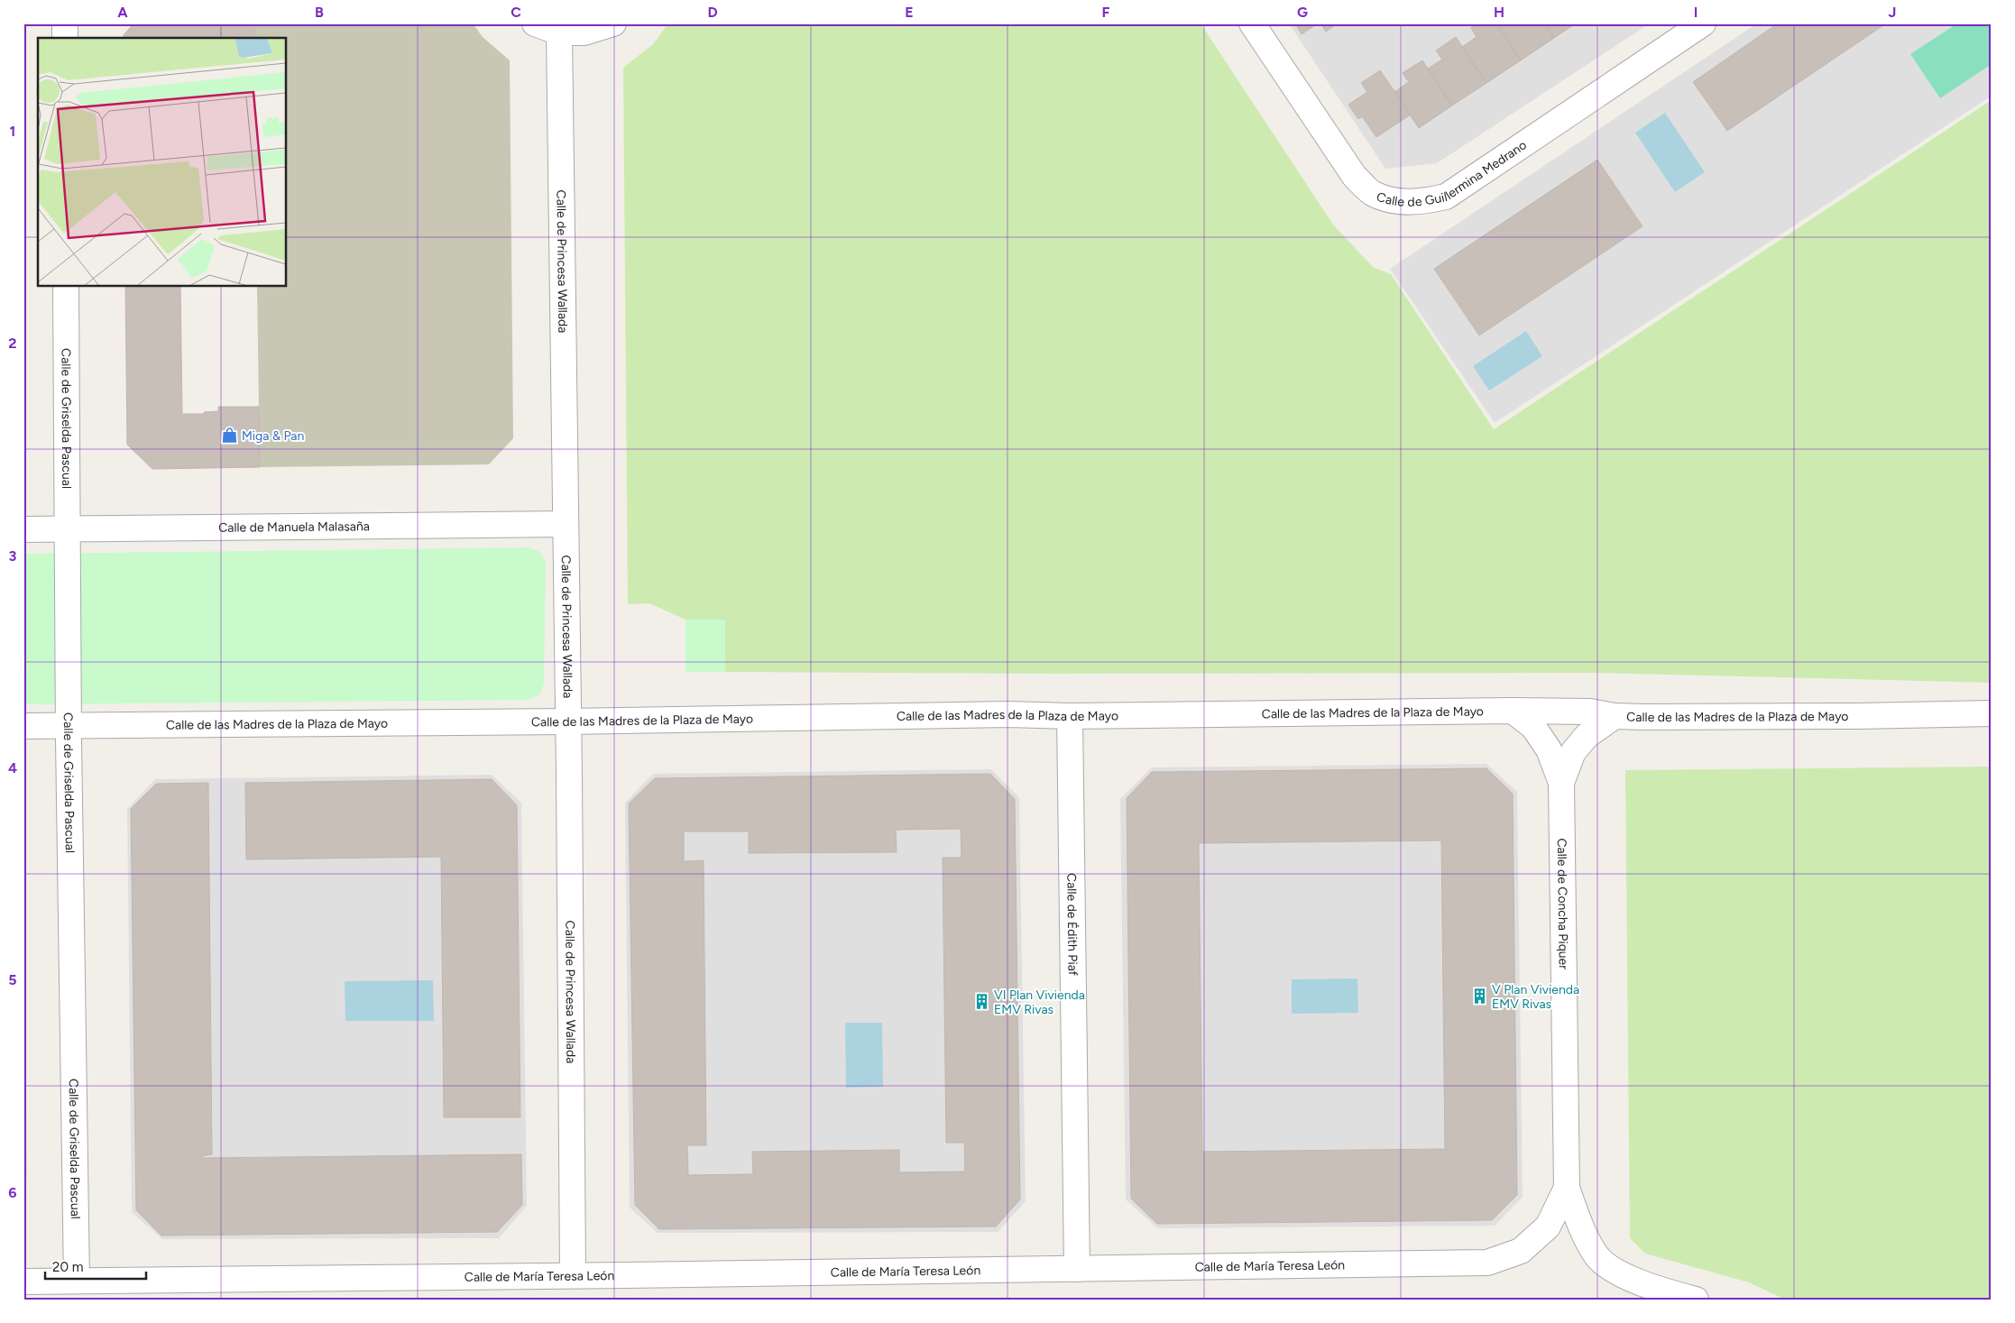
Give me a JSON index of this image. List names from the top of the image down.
{
  "streets": {
    "street": [
      "Calle de Guillermina Medrano",
      "Calle de Princesa Wallada",
      "Calle de Griselda Pascual",
      "Calle de Manuela Malasaña",
      "Calle de las Madres de la Plaza de Mayo",
      "Calle de Concha Piquer",
      "Calle de Édith Piaf",
      "Calle de María Teresa León"
    ]
  },
  "crossings": [
    ["Calle de Princesa Wallada", "Calle de Manuela Malasaña"],
    ["Calle de Princesa Wallada", "Calle de las Madres de la Plaza de Mayo"],
    ["Calle de Princesa Wallada", "Calle de María Teresa León"],
    ["Calle de Griselda Pascual", "Calle de Manuela Malasaña"],
    ["Calle de Griselda Pascual", "Calle de las Madres de la Plaza de Mayo"],
    ["Calle de Griselda Pascual", "Calle de María Teresa León"],
    ["Calle de las Madres de la Plaza de Mayo", "Calle de Concha Piquer"],
    ["Calle de las Madres de la Plaza de Mayo", "Calle de Édith Piaf"],
    ["Calle de Concha Piquer", "Calle de María Teresa León"],
    ["Calle de Édith Piaf", "Calle de María Teresa León"]
  ],
  "places": {
    "shop": ["Miga & Pan"],
    "building": ["V Plan Vivienda EMV Rivas", "VI Plan Vivienda EMV Rivas"]
  },
  "scale_bar": "20 m",
  "grid": {
    "columns": [
      "A",
      "B",
      "C",
      "D",
      "E",
      "F",
      "G",
      "H",
      "I",
      "J"
    ],
    "rows": [
      "1",
      "2",
      "3",
      "4",
      "5",
      "6"
    ]
  }
}
